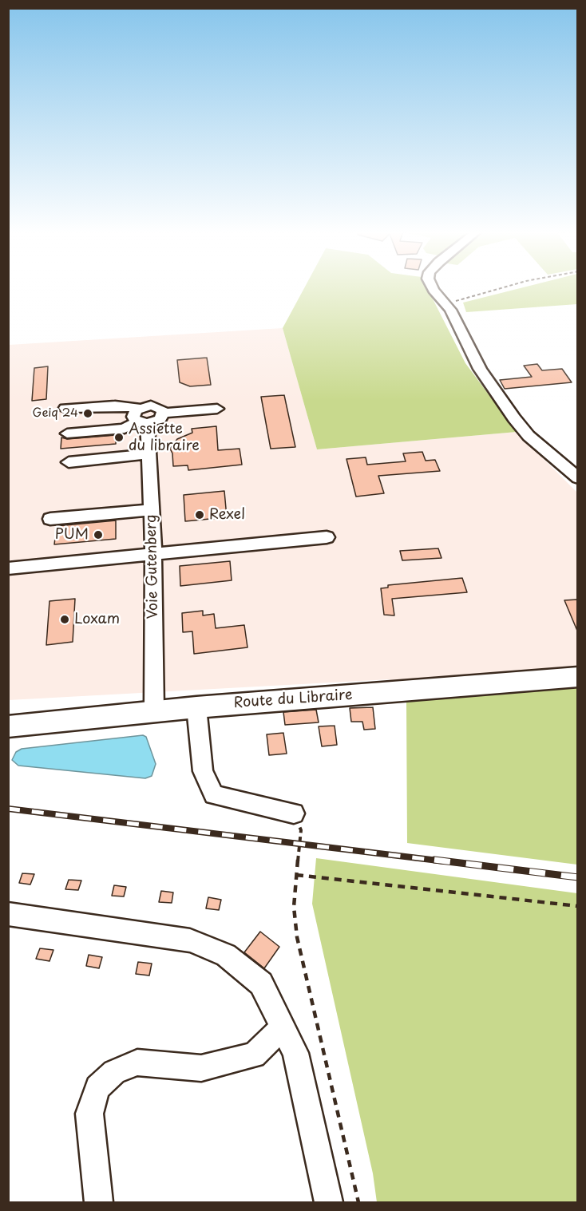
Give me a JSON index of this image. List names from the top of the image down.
{
  "streets": {
    "main road": ["Route du Libraire"],
    "street": ["Voie Gutenberg"]
  },
  "crossings": [
    ["Voie Gutenberg", "Route du Libraire"]
  ],
  "places": [
    "Geiq 24",
    "Assiette du libraire",
    "Rexel",
    "PUM",
    "Loxam"
  ]
}
